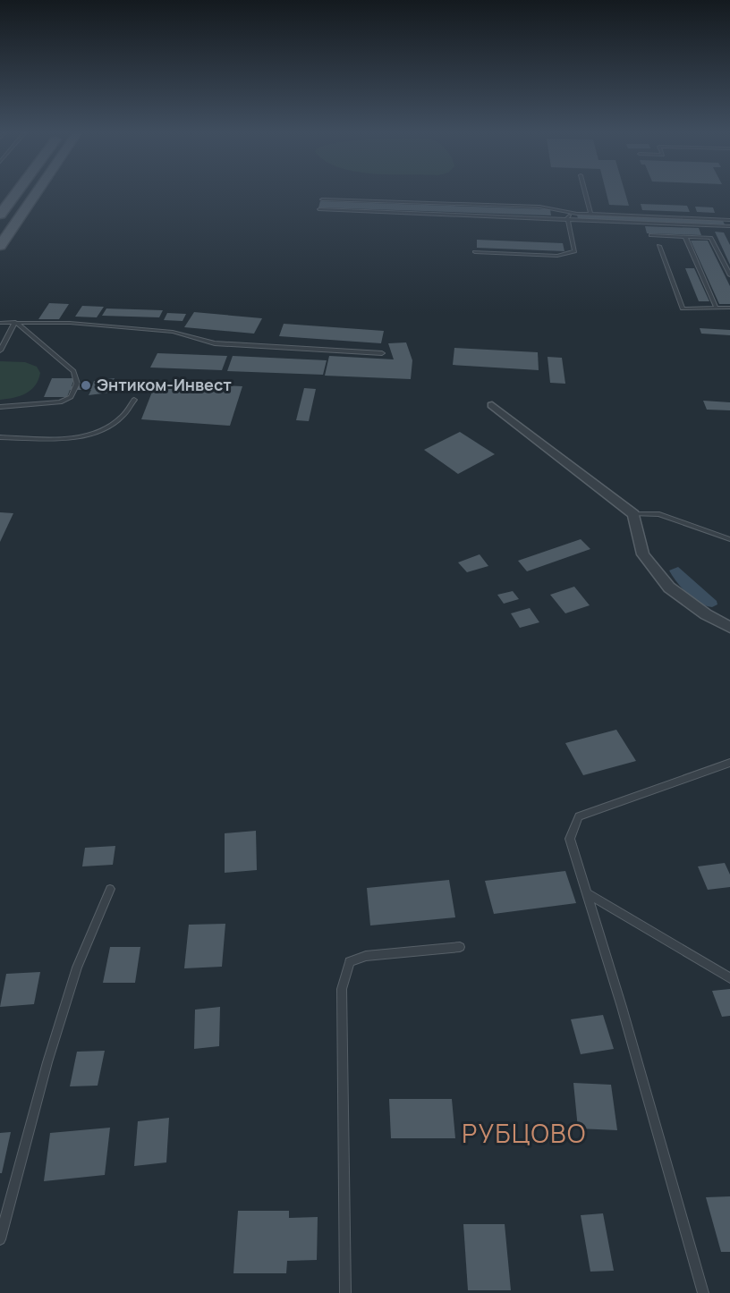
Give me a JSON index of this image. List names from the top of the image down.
{
  "districts": ["РУБЦОВО"],
  "places": ["Энтиком-Инвест"]
}
